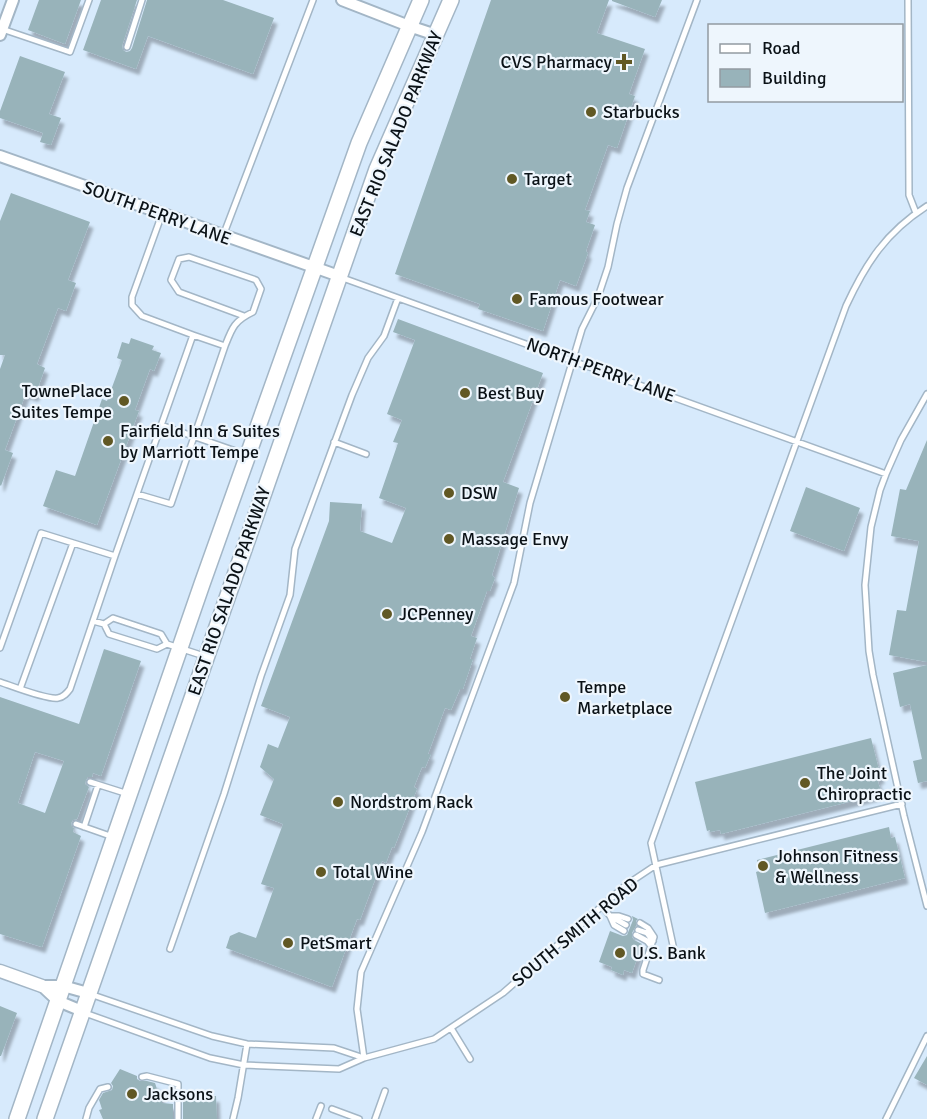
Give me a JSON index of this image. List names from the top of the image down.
{
  "streets": {
    "main road": ["EAST RIO SALADO PARKWAY"],
    "street": ["SOUTH PERRY LANE", "NORTH PERRY LANE", "SOUTH SMITH ROAD"]
  },
  "crossings": [
    ["EAST RIO SALADO PARKWAY", "SOUTH PERRY LANE"],
    ["EAST RIO SALADO PARKWAY", "NORTH PERRY LANE"],
    ["EAST RIO SALADO PARKWAY", "SOUTH SMITH ROAD"],
    ["SOUTH PERRY LANE", "NORTH PERRY LANE"]
  ],
  "places": {
    "health": ["CVS Pharmacy"],
    "other": [
      "Starbucks",
      "Target",
      "Famous Footwear",
      "Best Buy",
      "TownePlace Suites Tempe",
      "Fairfield Inn & Suites by Marriott Tempe",
      "DSW",
      "Massage Envy",
      "JCPenney",
      "Tempe Marketplace",
      "The Joint Chiropractic",
      "Nordstrom Rack",
      "Johnson Fitness & Wellness",
      "Total Wine",
      "PetSmart",
      "U.S. Bank",
      "Jacksons"
    ]
  },
  "legend": ["Road", "Building"]
}
